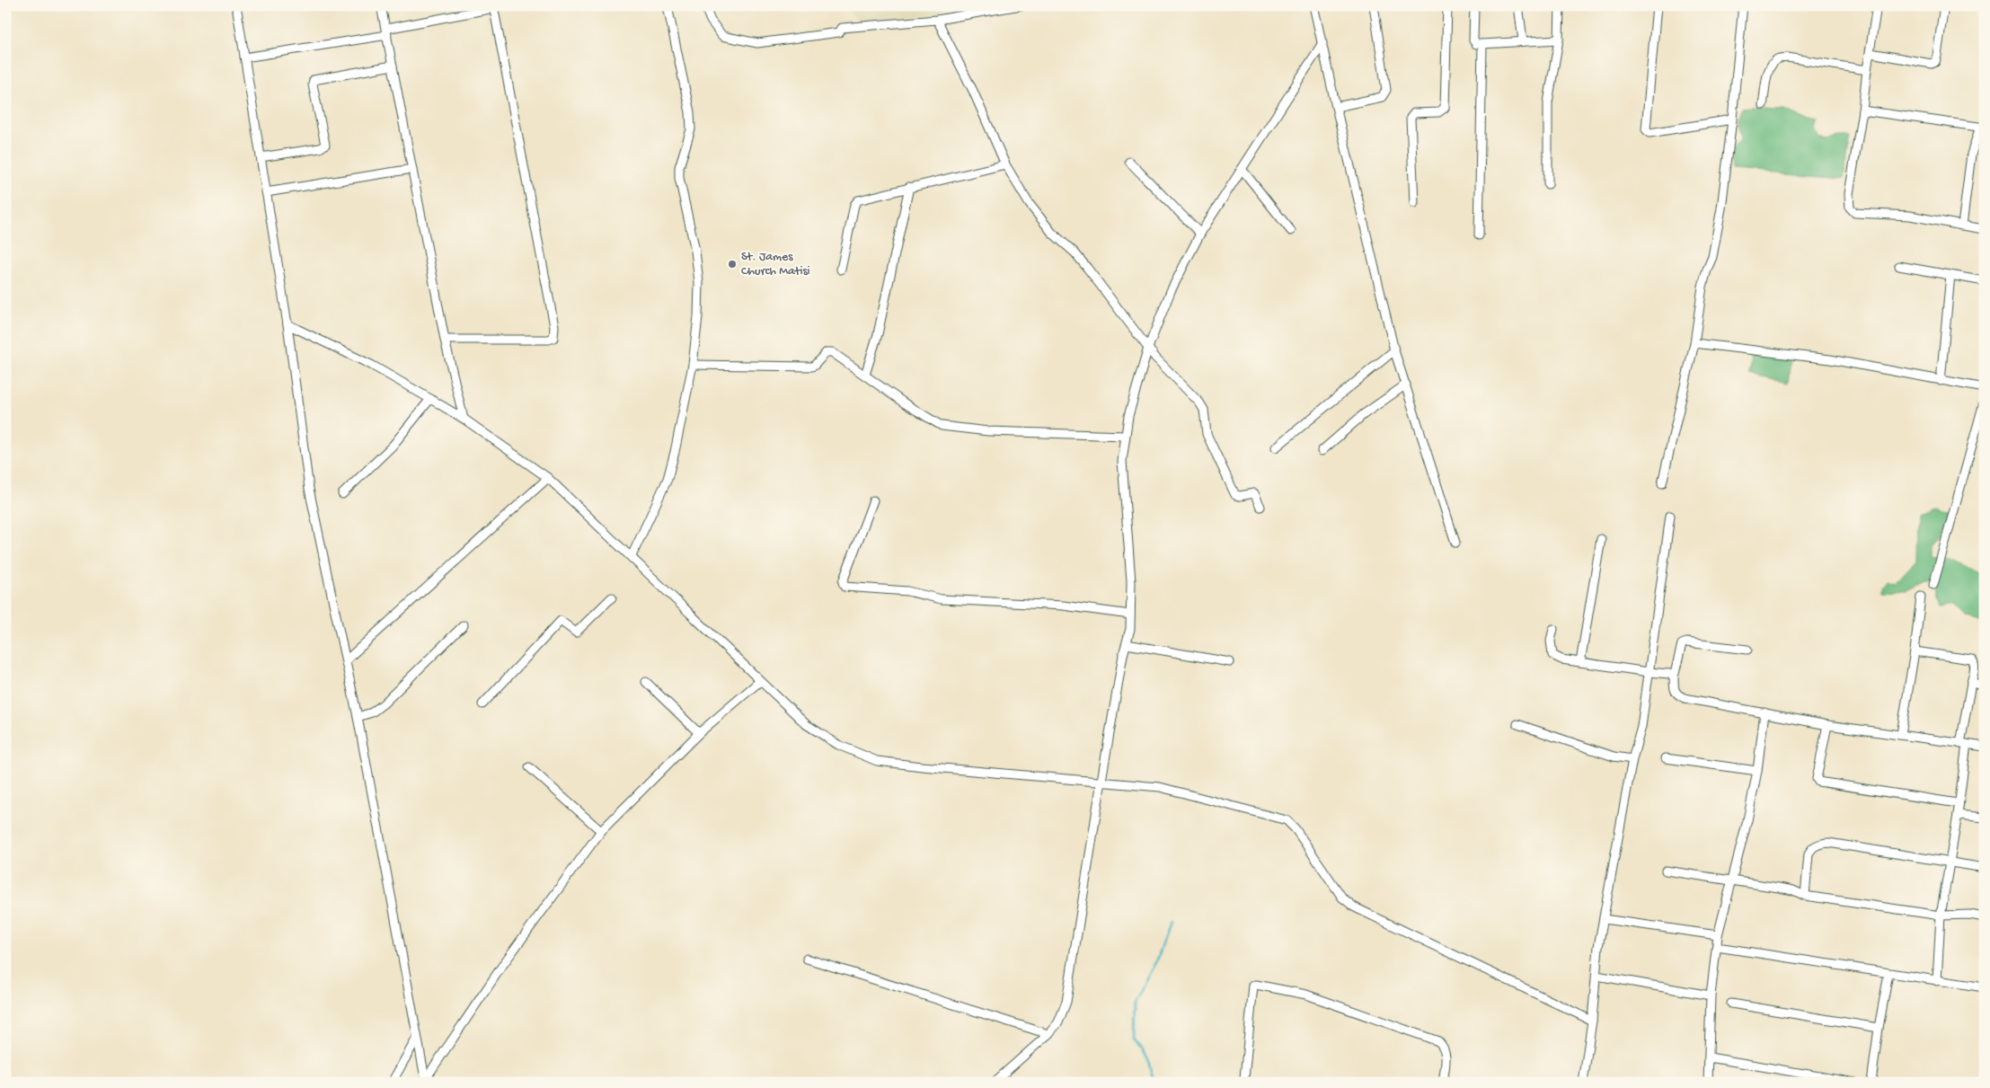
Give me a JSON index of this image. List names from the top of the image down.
{
  "places": ["St. James Church Matisi"]
}
